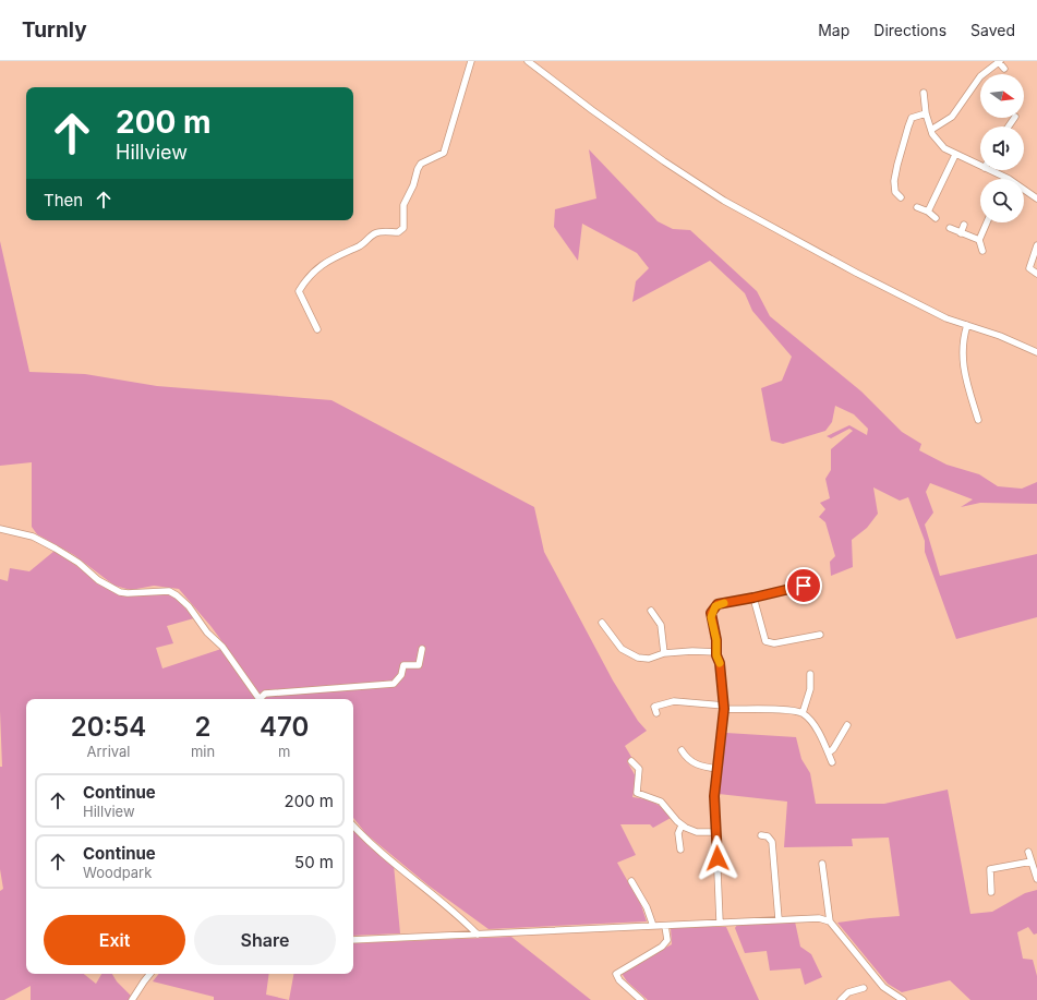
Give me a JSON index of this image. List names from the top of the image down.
{
  "north": "right",
  "page": {
    "header": "Turnly",
    "nav": ["Map", "Directions", "Saved"],
    "turn": ["200 m", "Hillview"],
    "then": "Then",
    "eta": [
      "20:54",
      "Arrival",
      "2",
      "min",
      "470",
      "m"
    ],
    "list": [
      {
        "name": "Continue",
        "note": "Hillview",
        "value": "200 m"
      },
      {
        "name": "Continue",
        "note": "Woodpark",
        "value": "50 m"
      }
    ],
    "buttons": ["Exit", "Share"]
  }
}
